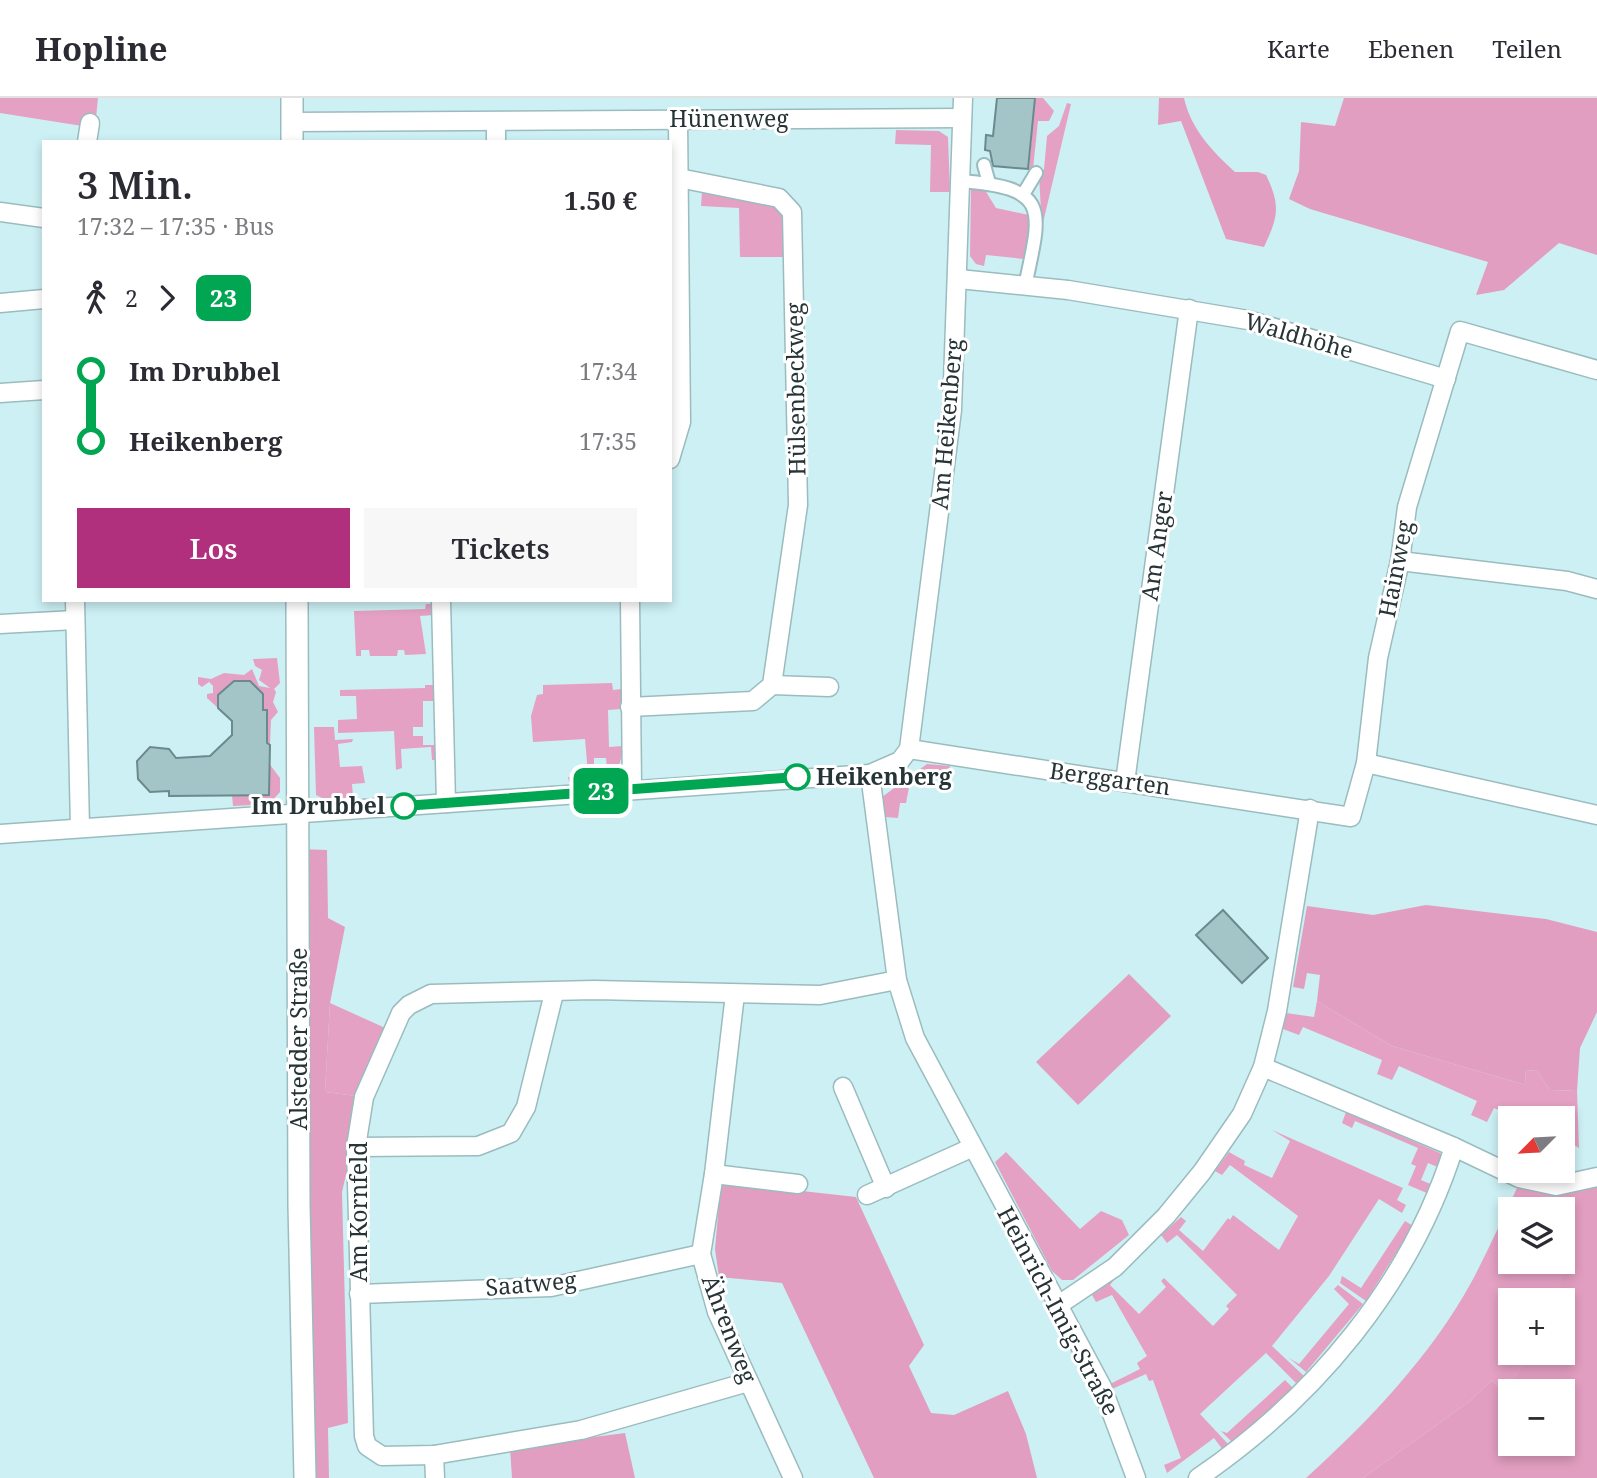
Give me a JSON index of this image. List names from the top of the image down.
{
  "streets": {
    "street": [
      "Hünenweg",
      "Waldhöhe",
      "Hülsenbeckweg",
      "Am Heikenberg",
      "Am Anger",
      "Hainweg",
      "Berggarten",
      "Alstedder Straße",
      "Am Kornfeld",
      "Saatweg",
      "Heinrich-Imig-Straße",
      "Ährenweg"
    ]
  },
  "crossings": [
    ["Hünenweg", "Am Heikenberg"],
    ["Waldhöhe", "Am Heikenberg"],
    ["Waldhöhe", "Am Anger"],
    ["Waldhöhe", "Hainweg"],
    ["Am Heikenberg", "Berggarten"],
    ["Am Anger", "Berggarten"],
    ["Hainweg", "Berggarten"],
    ["Am Kornfeld", "Saatweg"],
    ["Am Kornfeld", "Heinrich-Imig-Straße"],
    ["Am Kornfeld", "Ährenweg"],
    ["Saatweg", "Ährenweg"]
  ],
  "places": ["Heikenberg", "Im Drubbel"],
  "lines": ["bus line 23"],
  "north": "bottom left",
  "page": {
    "header": "Hopline",
    "nav": ["Karte", "Ebenen", "Teilen"],
    "on_map": "23",
    "heading": ["3 Min.", "17:32 – 17:35 · Bus", "1.50 €"],
    "legs": ["2", "23"],
    "list": [
      {
        "name": "Im Drubbel",
        "value": "17:34"
      },
      {
        "name": "Heikenberg",
        "value": "17:35"
      }
    ],
    "buttons": ["Los", "Tickets"],
    "map_buttons": ["+", "−"]
  }
}
